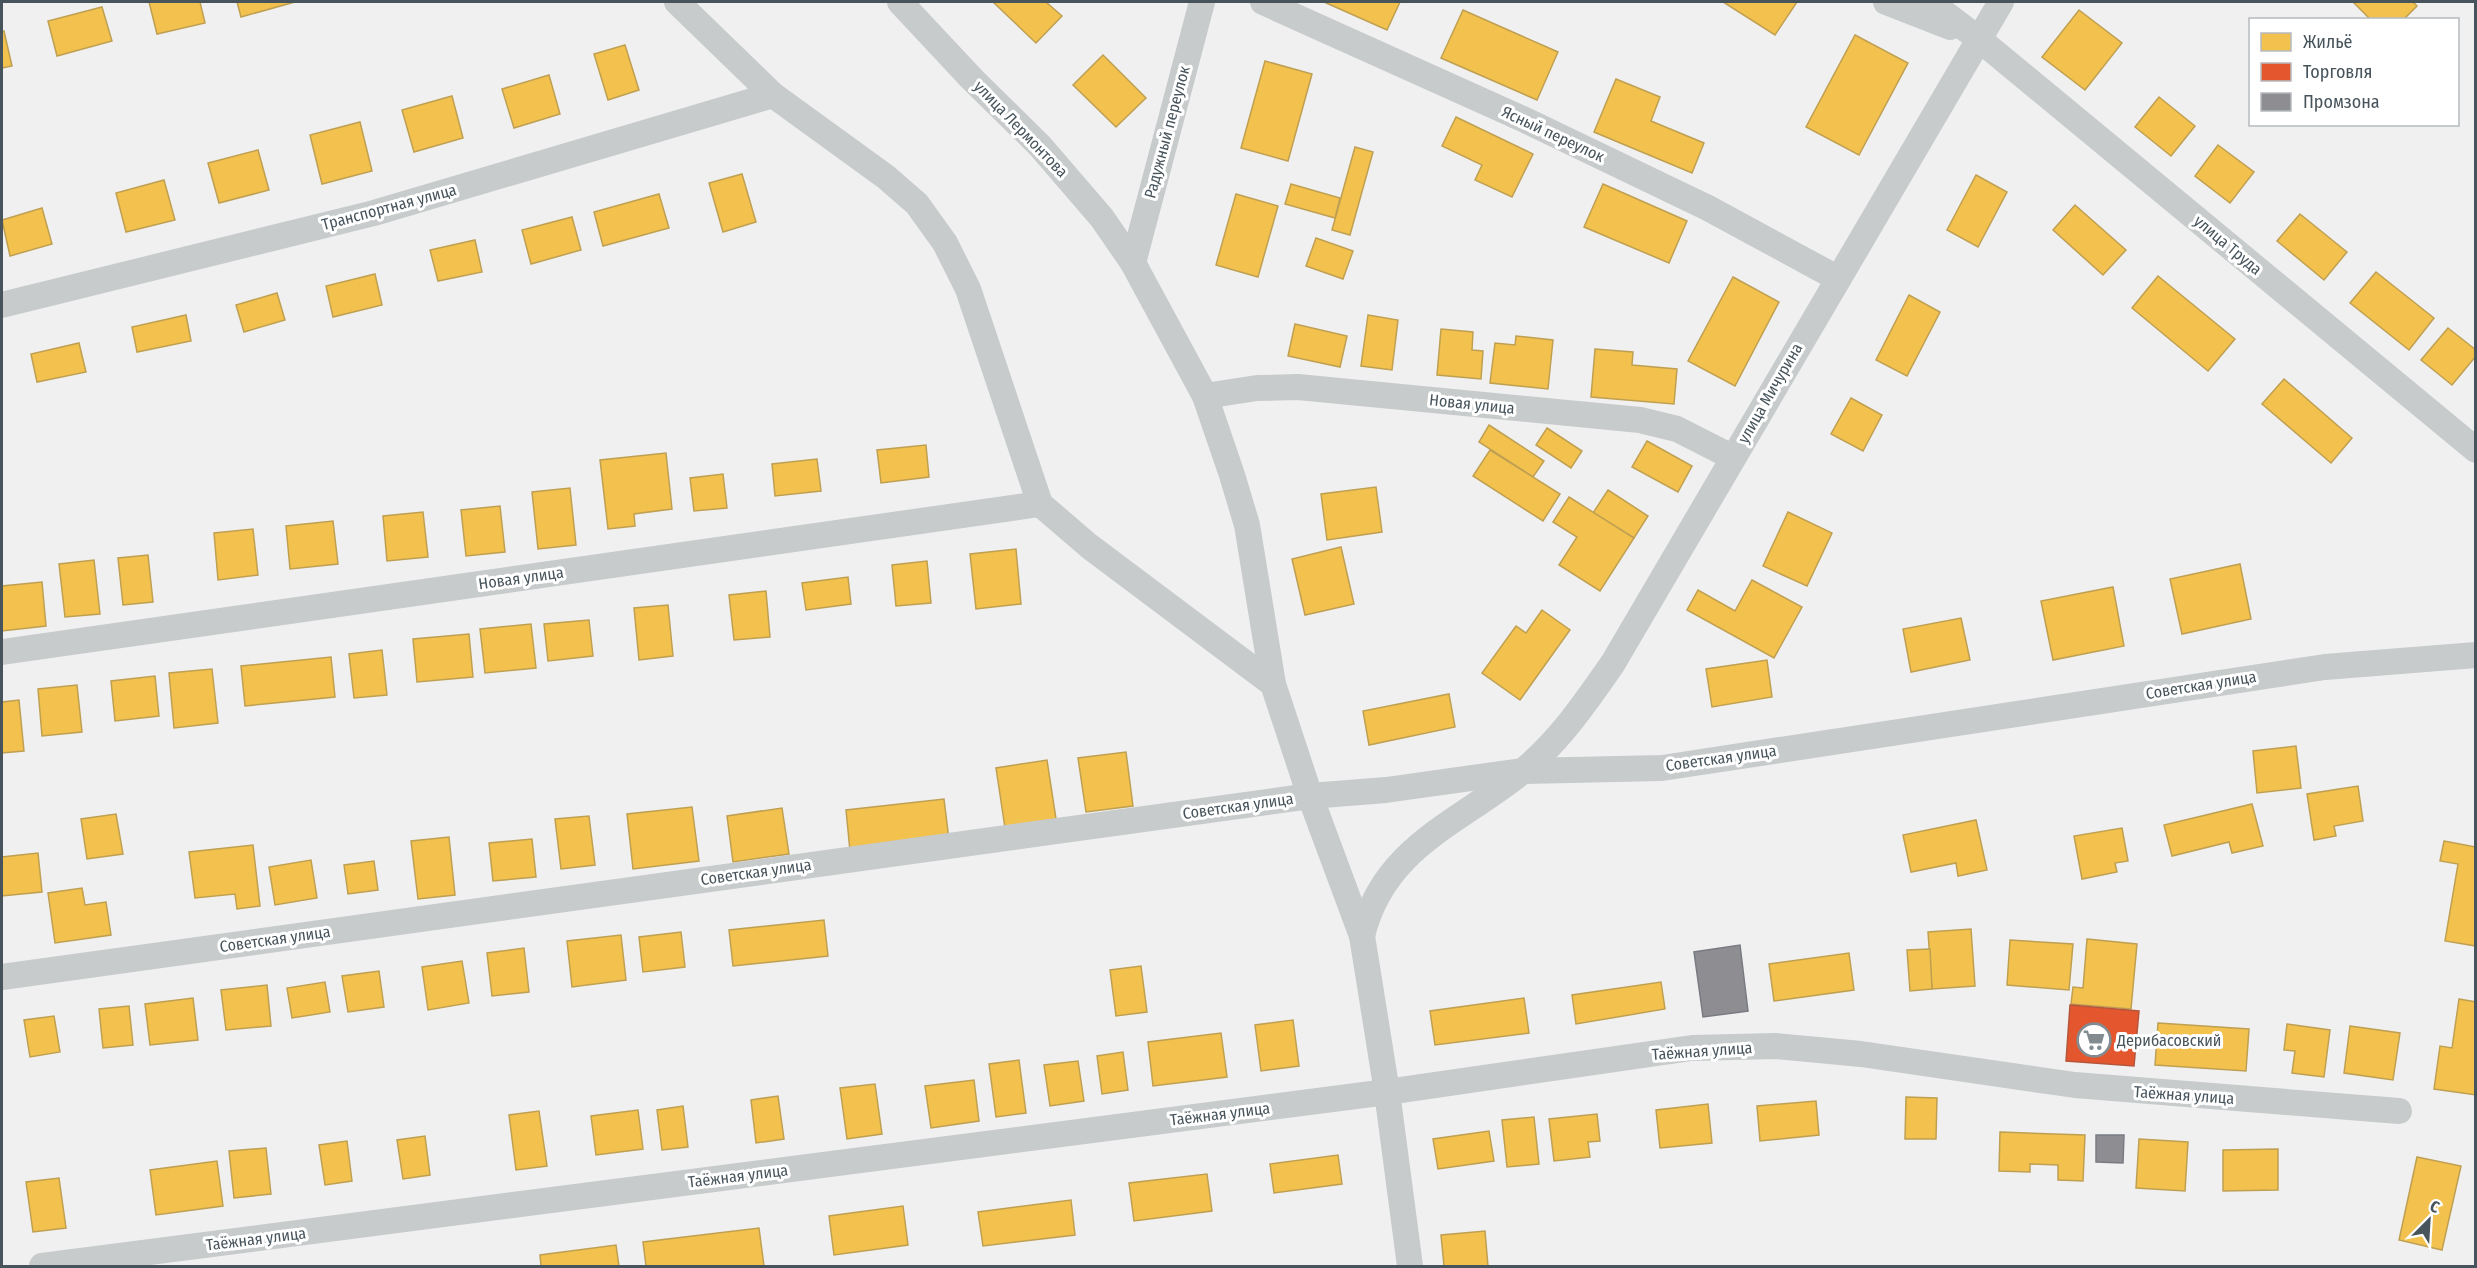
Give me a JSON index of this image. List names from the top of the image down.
{
  "streets": {
    "street": [
      "улица Лермонтова",
      "Радужный переулок",
      "Ясный переулок",
      "Транспортная улица",
      "улица Труда",
      "улица Мичурина",
      "Новая улица",
      "Советская улица",
      "Таёжная улица"
    ]
  },
  "crossings": [
    ["улица Лермонтова", "Радужный переулок"],
    ["улица Лермонтова", "улица Мичурина"],
    ["улица Лермонтова", "Новая улица"],
    ["улица Лермонтова", "Советская улица"],
    ["Ясный переулок", "улица Мичурина"],
    ["улица Труда", "улица Мичурина"],
    ["улица Мичурина", "Новая улица"],
    ["улица Мичурина", "Советская улица"]
  ],
  "places": {
    "supermarket": ["Дерибасовский"]
  },
  "legend": ["Жильё", "Торговля", "Промзона"],
  "north": "top right"
}
